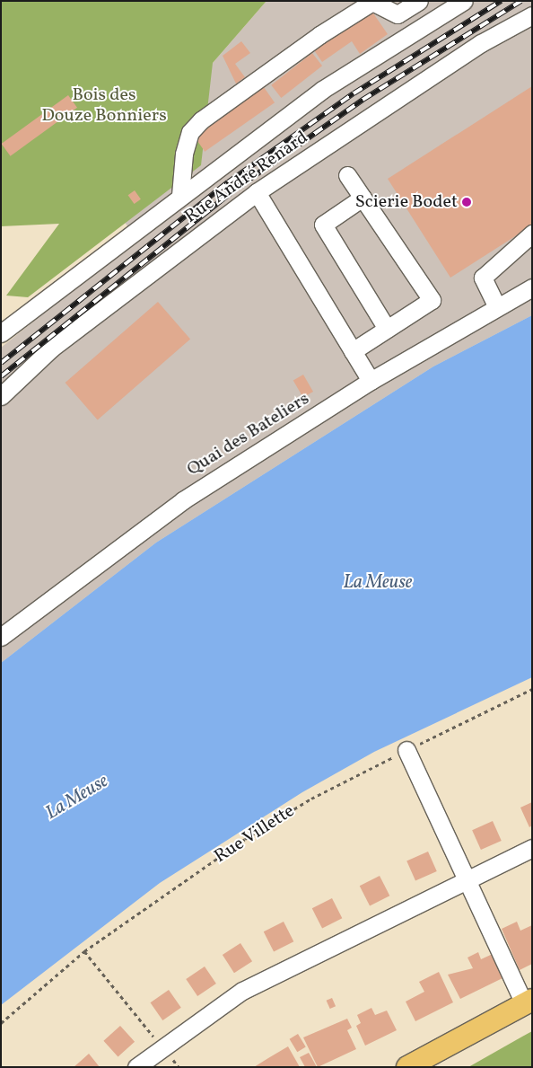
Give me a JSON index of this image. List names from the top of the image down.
{
  "streets": {
    "street": ["Rue André Renard", "Quai des Bateliers"],
    "path": ["Rue Villette"]
  },
  "water": ["La Meuse"],
  "parks": ["Bois des Douze Bonniers"],
  "places": ["Scierie Bodet"]
}
